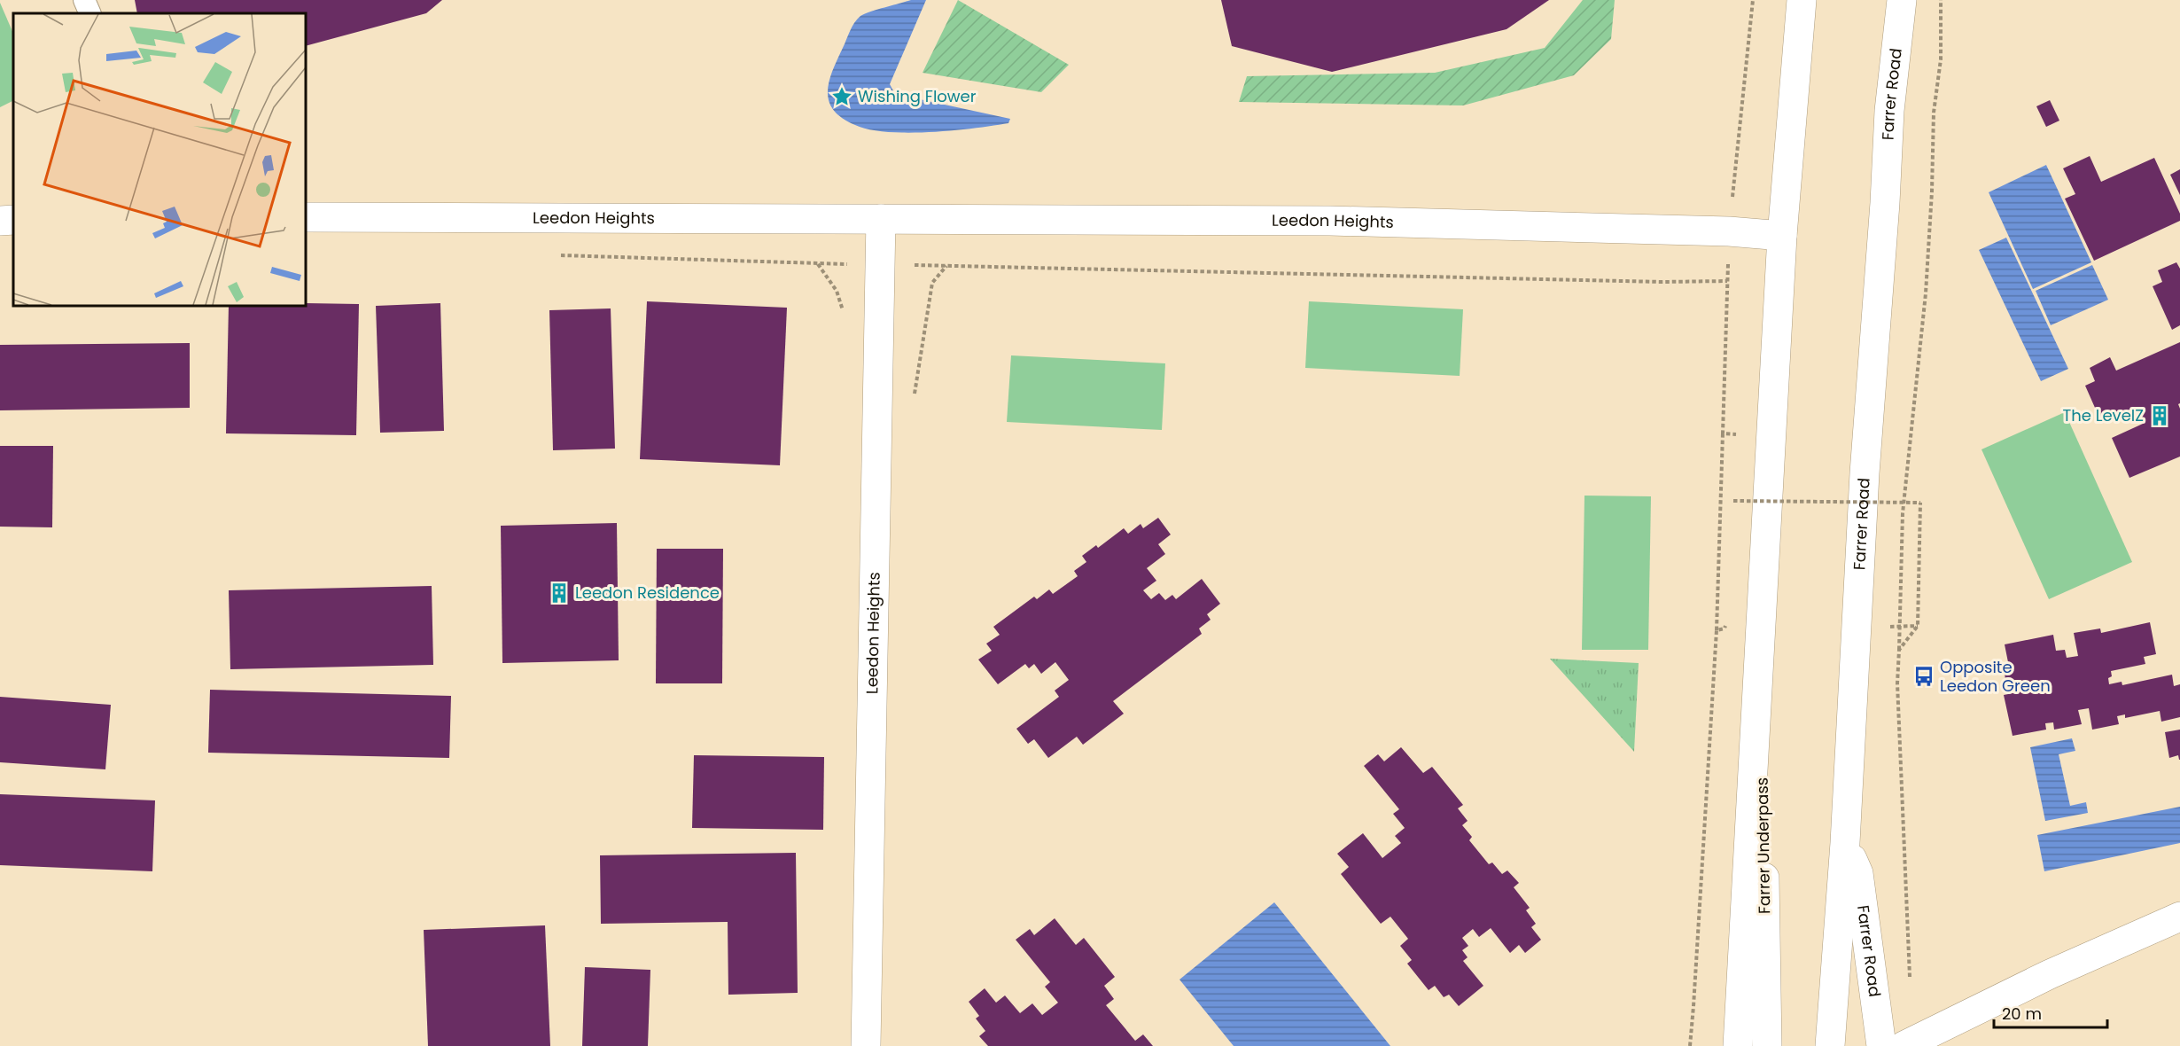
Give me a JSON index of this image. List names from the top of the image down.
{
  "streets": {
    "main road": ["Farrer Road", "Leedon Heights", "Farrer Underpass"]
  },
  "places": {
    "place": ["Wishing Flower"],
    "building": ["The LevelZ", "Leedon Residence"],
    "bus stop": ["Opposite Leedon Green"]
  },
  "scale_bar": "20 m"
}
